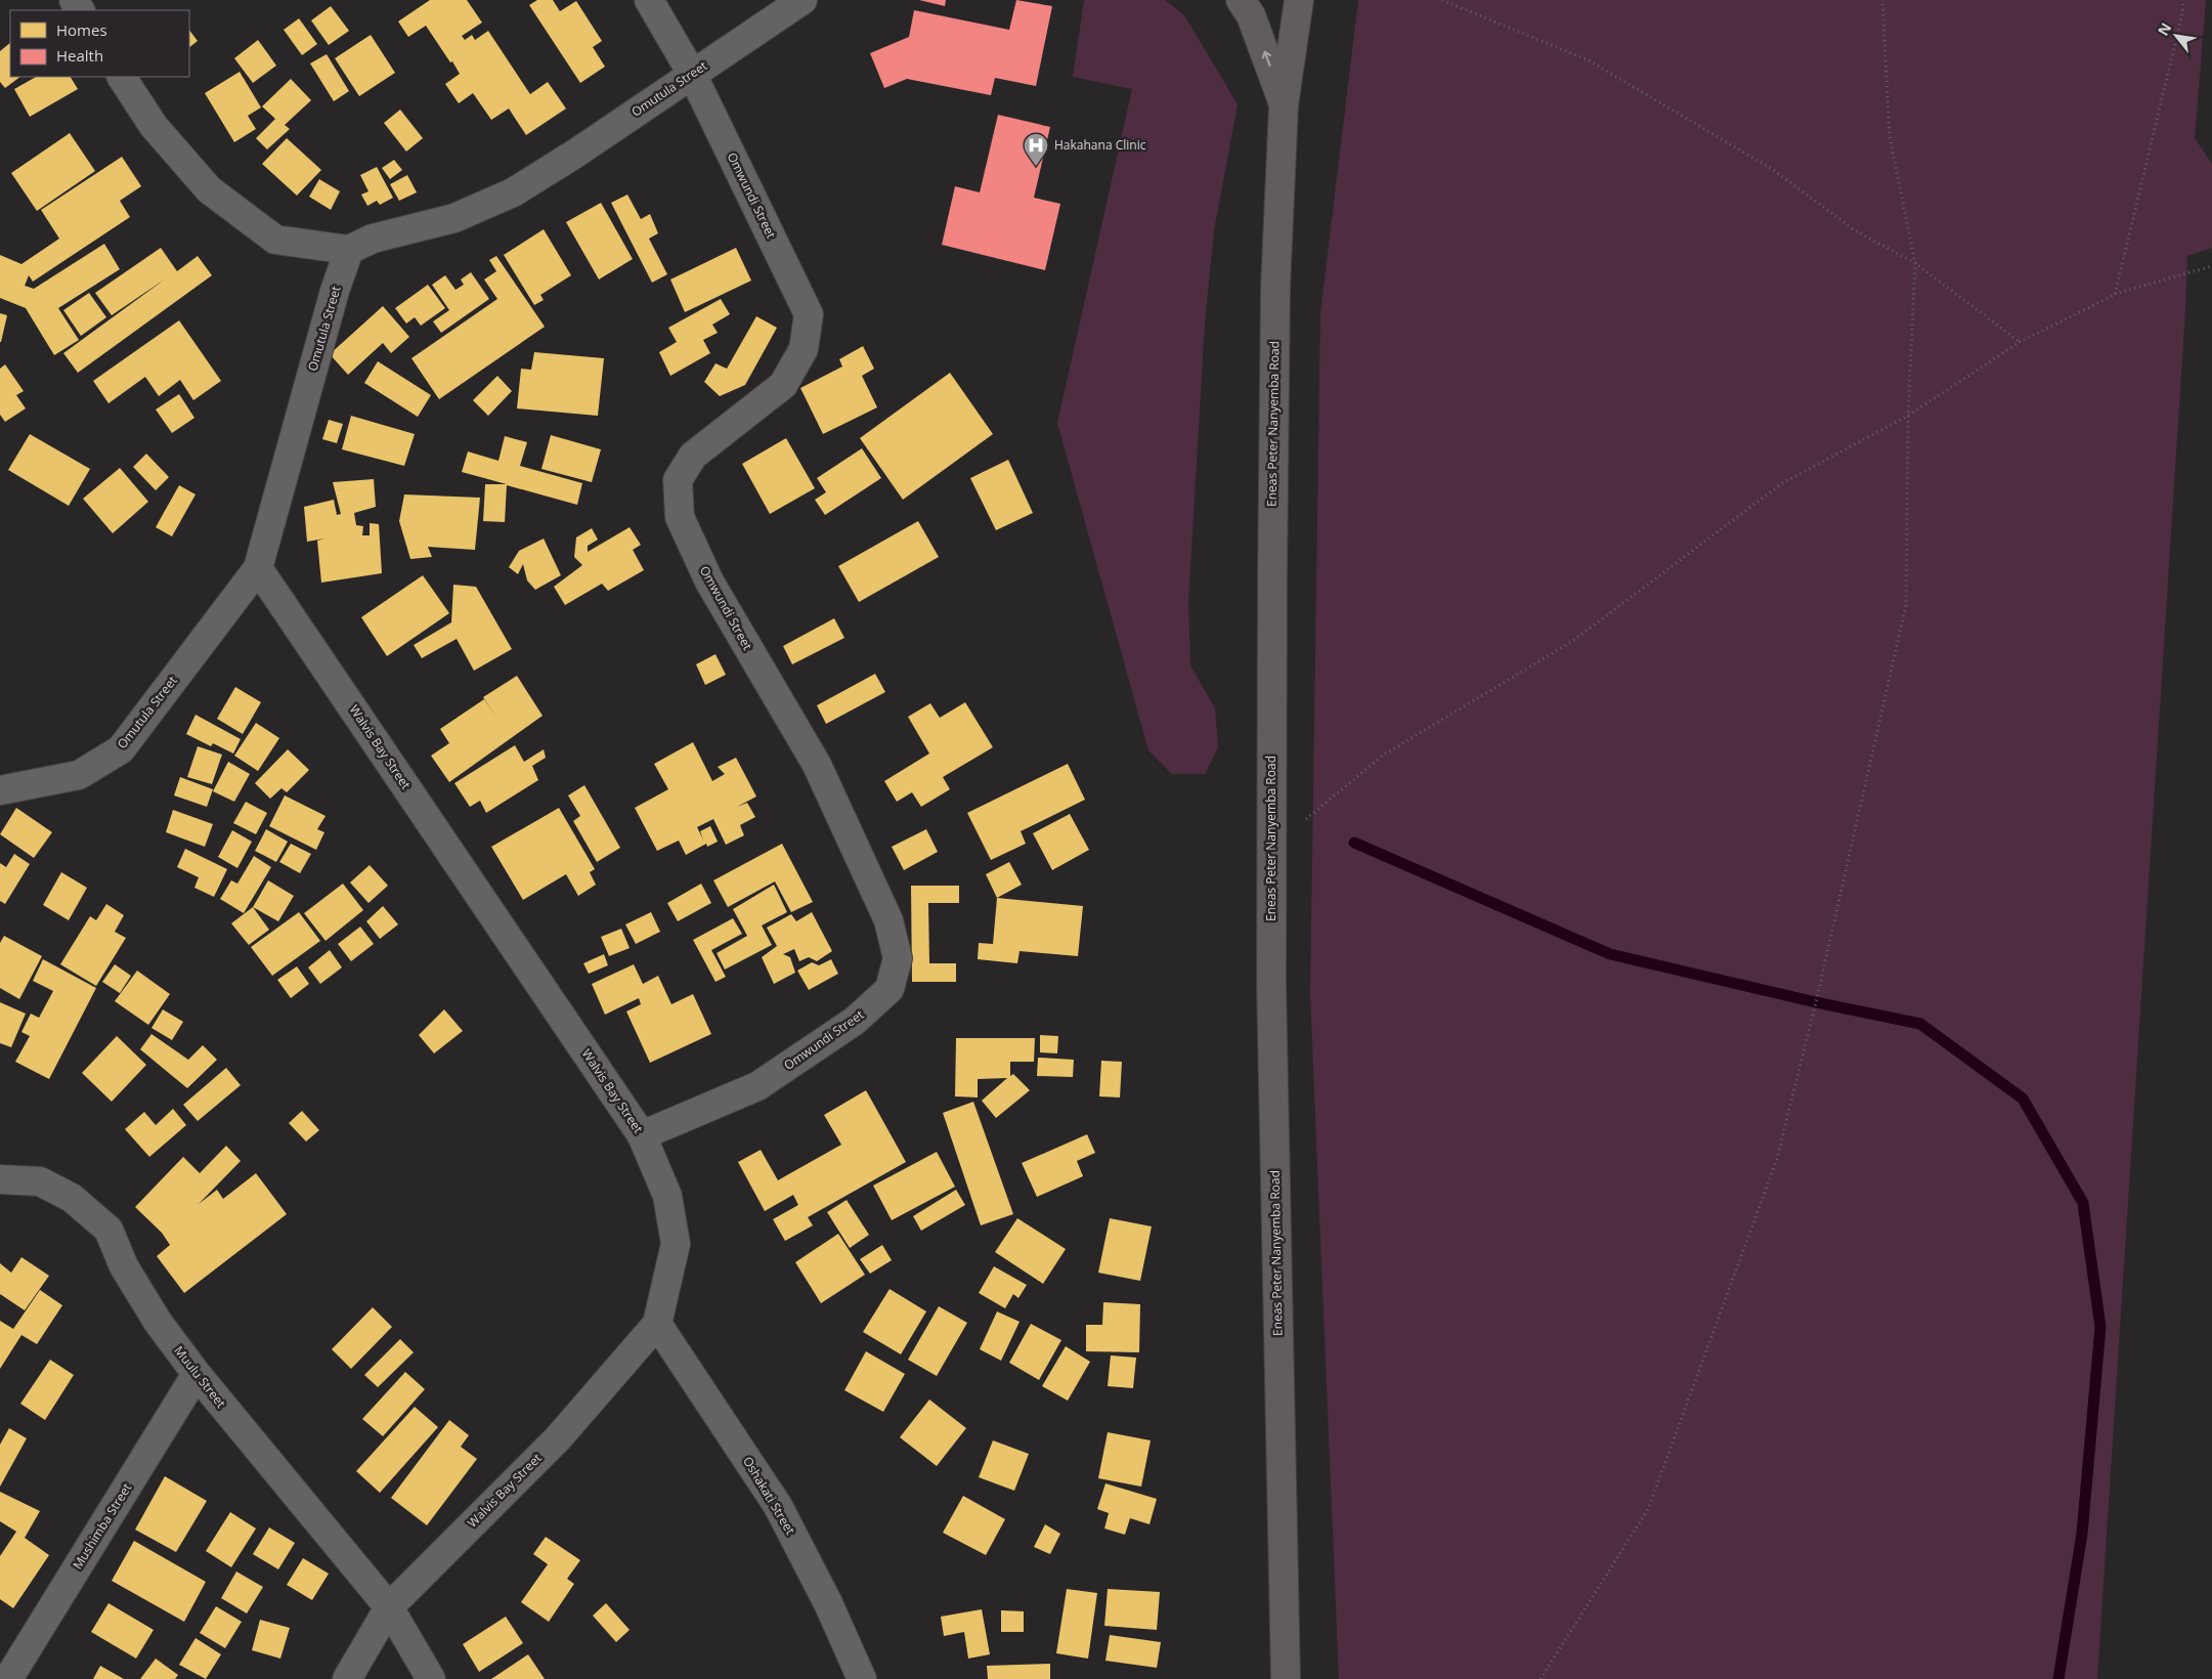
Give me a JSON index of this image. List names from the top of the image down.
{
  "streets": {
    "main road": ["Eneas Peter Nanyemba Road"],
    "street": [
      "Omutula Street",
      "Omwundi Street",
      "Walvis Bay Street",
      "Muulu Street",
      "Oshakati Street",
      "Mushimba Street"
    ]
  },
  "crossings": [
    ["Omutula Street", "Omwundi Street"],
    ["Omutula Street", "Walvis Bay Street"],
    ["Omwundi Street", "Walvis Bay Street"],
    ["Walvis Bay Street", "Muulu Street"],
    ["Walvis Bay Street", "Oshakati Street"],
    ["Muulu Street", "Mushimba Street"]
  ],
  "places": {
    "hospital": ["Hakahana Clinic"]
  },
  "legend": ["Homes", "Health"],
  "north": "top left"
}
